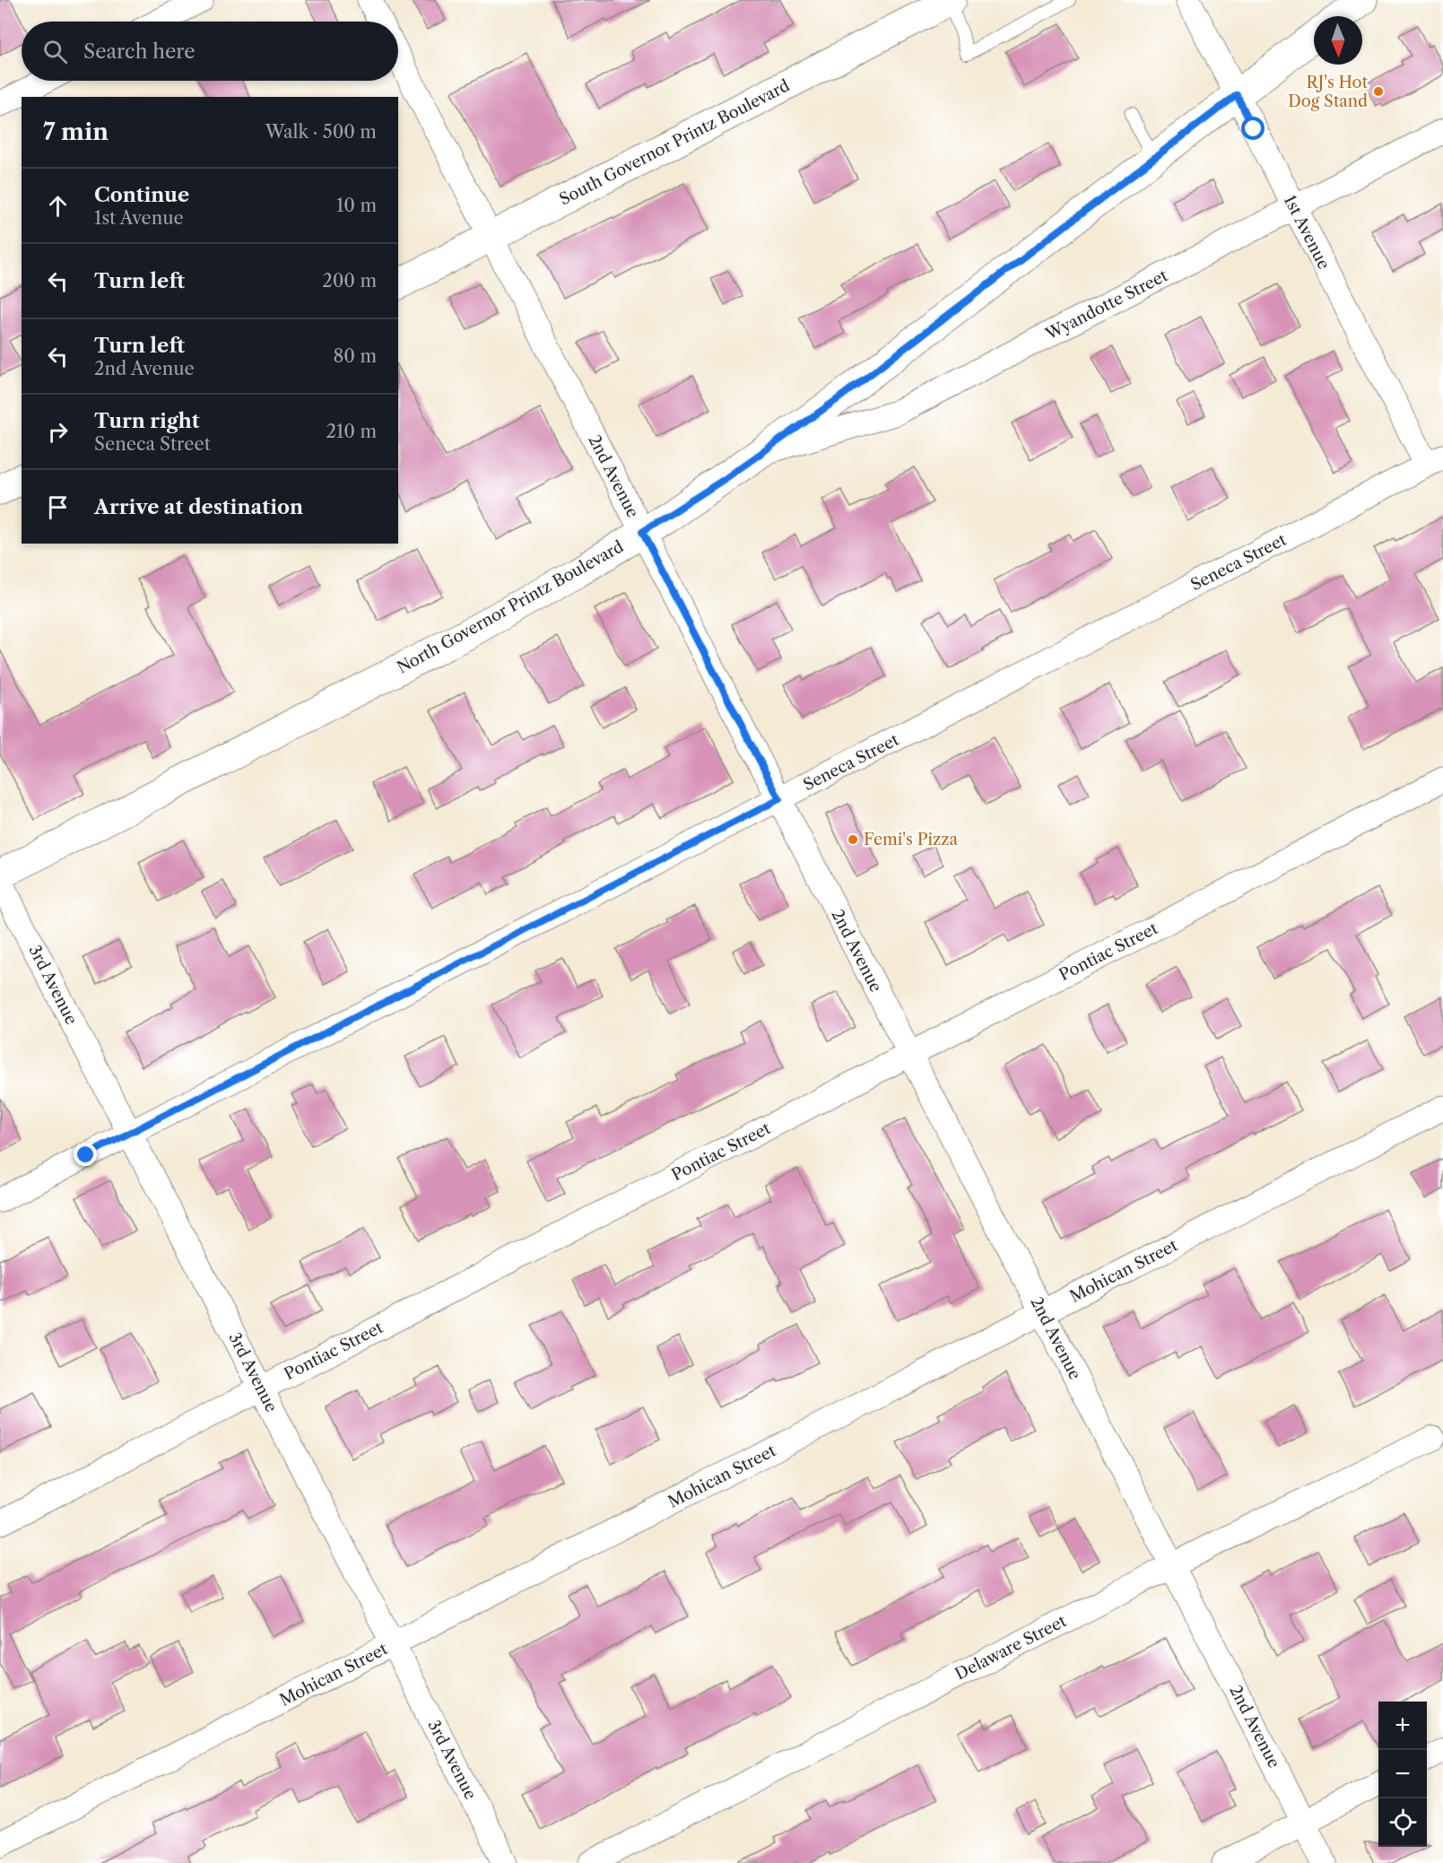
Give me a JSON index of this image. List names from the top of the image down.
{
  "streets": {
    "main road": ["South Governor Printz Boulevard", "North Governor Printz Boulevard"],
    "street": [
      "1st Avenue",
      "Wyandotte Street",
      "2nd Avenue",
      "Seneca Street",
      "Pontiac Street",
      "3rd Avenue",
      "Mohican Street",
      "Delaware Street"
    ]
  },
  "crossings": [
    ["South Governor Printz Boulevard", "2nd Avenue"],
    ["1st Avenue", "Wyandotte Street"],
    ["1st Avenue", "Seneca Street"],
    ["1st Avenue", "North Governor Printz Boulevard"],
    ["Wyandotte Street", "North Governor Printz Boulevard"],
    ["2nd Avenue", "Seneca Street"],
    ["2nd Avenue", "North Governor Printz Boulevard"],
    ["2nd Avenue", "Pontiac Street"],
    ["2nd Avenue", "Mohican Street"],
    ["2nd Avenue", "Delaware Street"],
    ["Seneca Street", "3rd Avenue"],
    ["Pontiac Street", "3rd Avenue"],
    ["3rd Avenue", "Mohican Street"]
  ],
  "places": ["RJ's Hot Dog Stand", "Femi's Pizza"],
  "north": "bottom",
  "page": {
    "search": "Search here",
    "heading": ["7 min", "Walk · 500 m"],
    "list": [
      ["Continue", "1st Avenue", "10 m"],
      ["Turn left", "200 m"],
      ["Turn left", "2nd Avenue", "80 m"],
      ["Turn right", "Seneca Street", "210 m"],
      "Arrive at destination"
    ],
    "map_buttons": ["+", "−"]
  }
}
